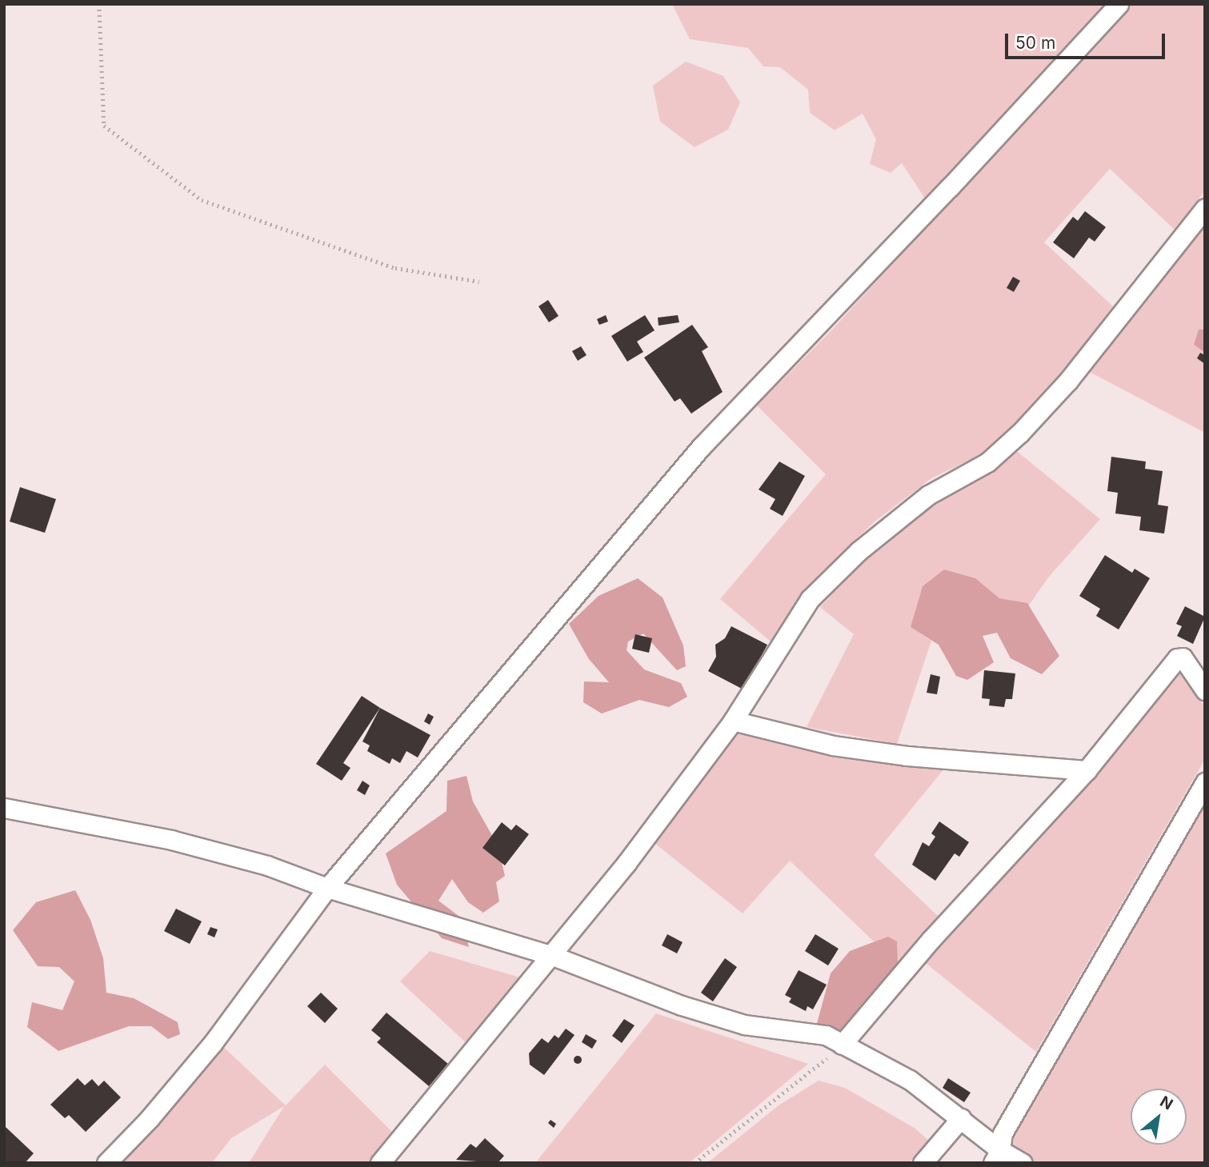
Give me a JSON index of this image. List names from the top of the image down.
{
  "scale_bar": "50 m",
  "north": "top right"
}
